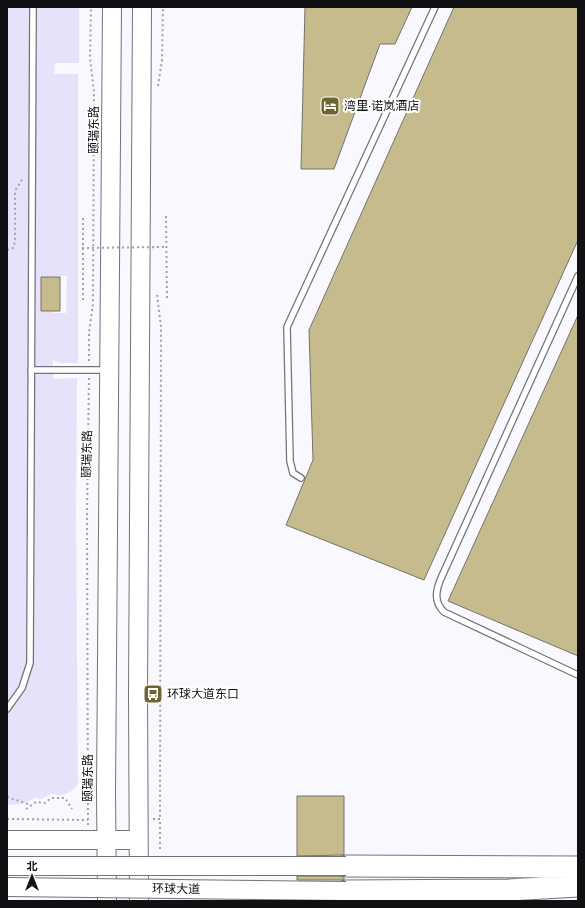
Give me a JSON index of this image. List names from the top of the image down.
{
  "streets": {
    "main road": ["颐瑞东路", "环球大道"]
  },
  "places": {
    "hotel": ["湾里·诺岚酒店"],
    "bus stop": ["环球大道东口"]
  },
  "north": "top"
}
